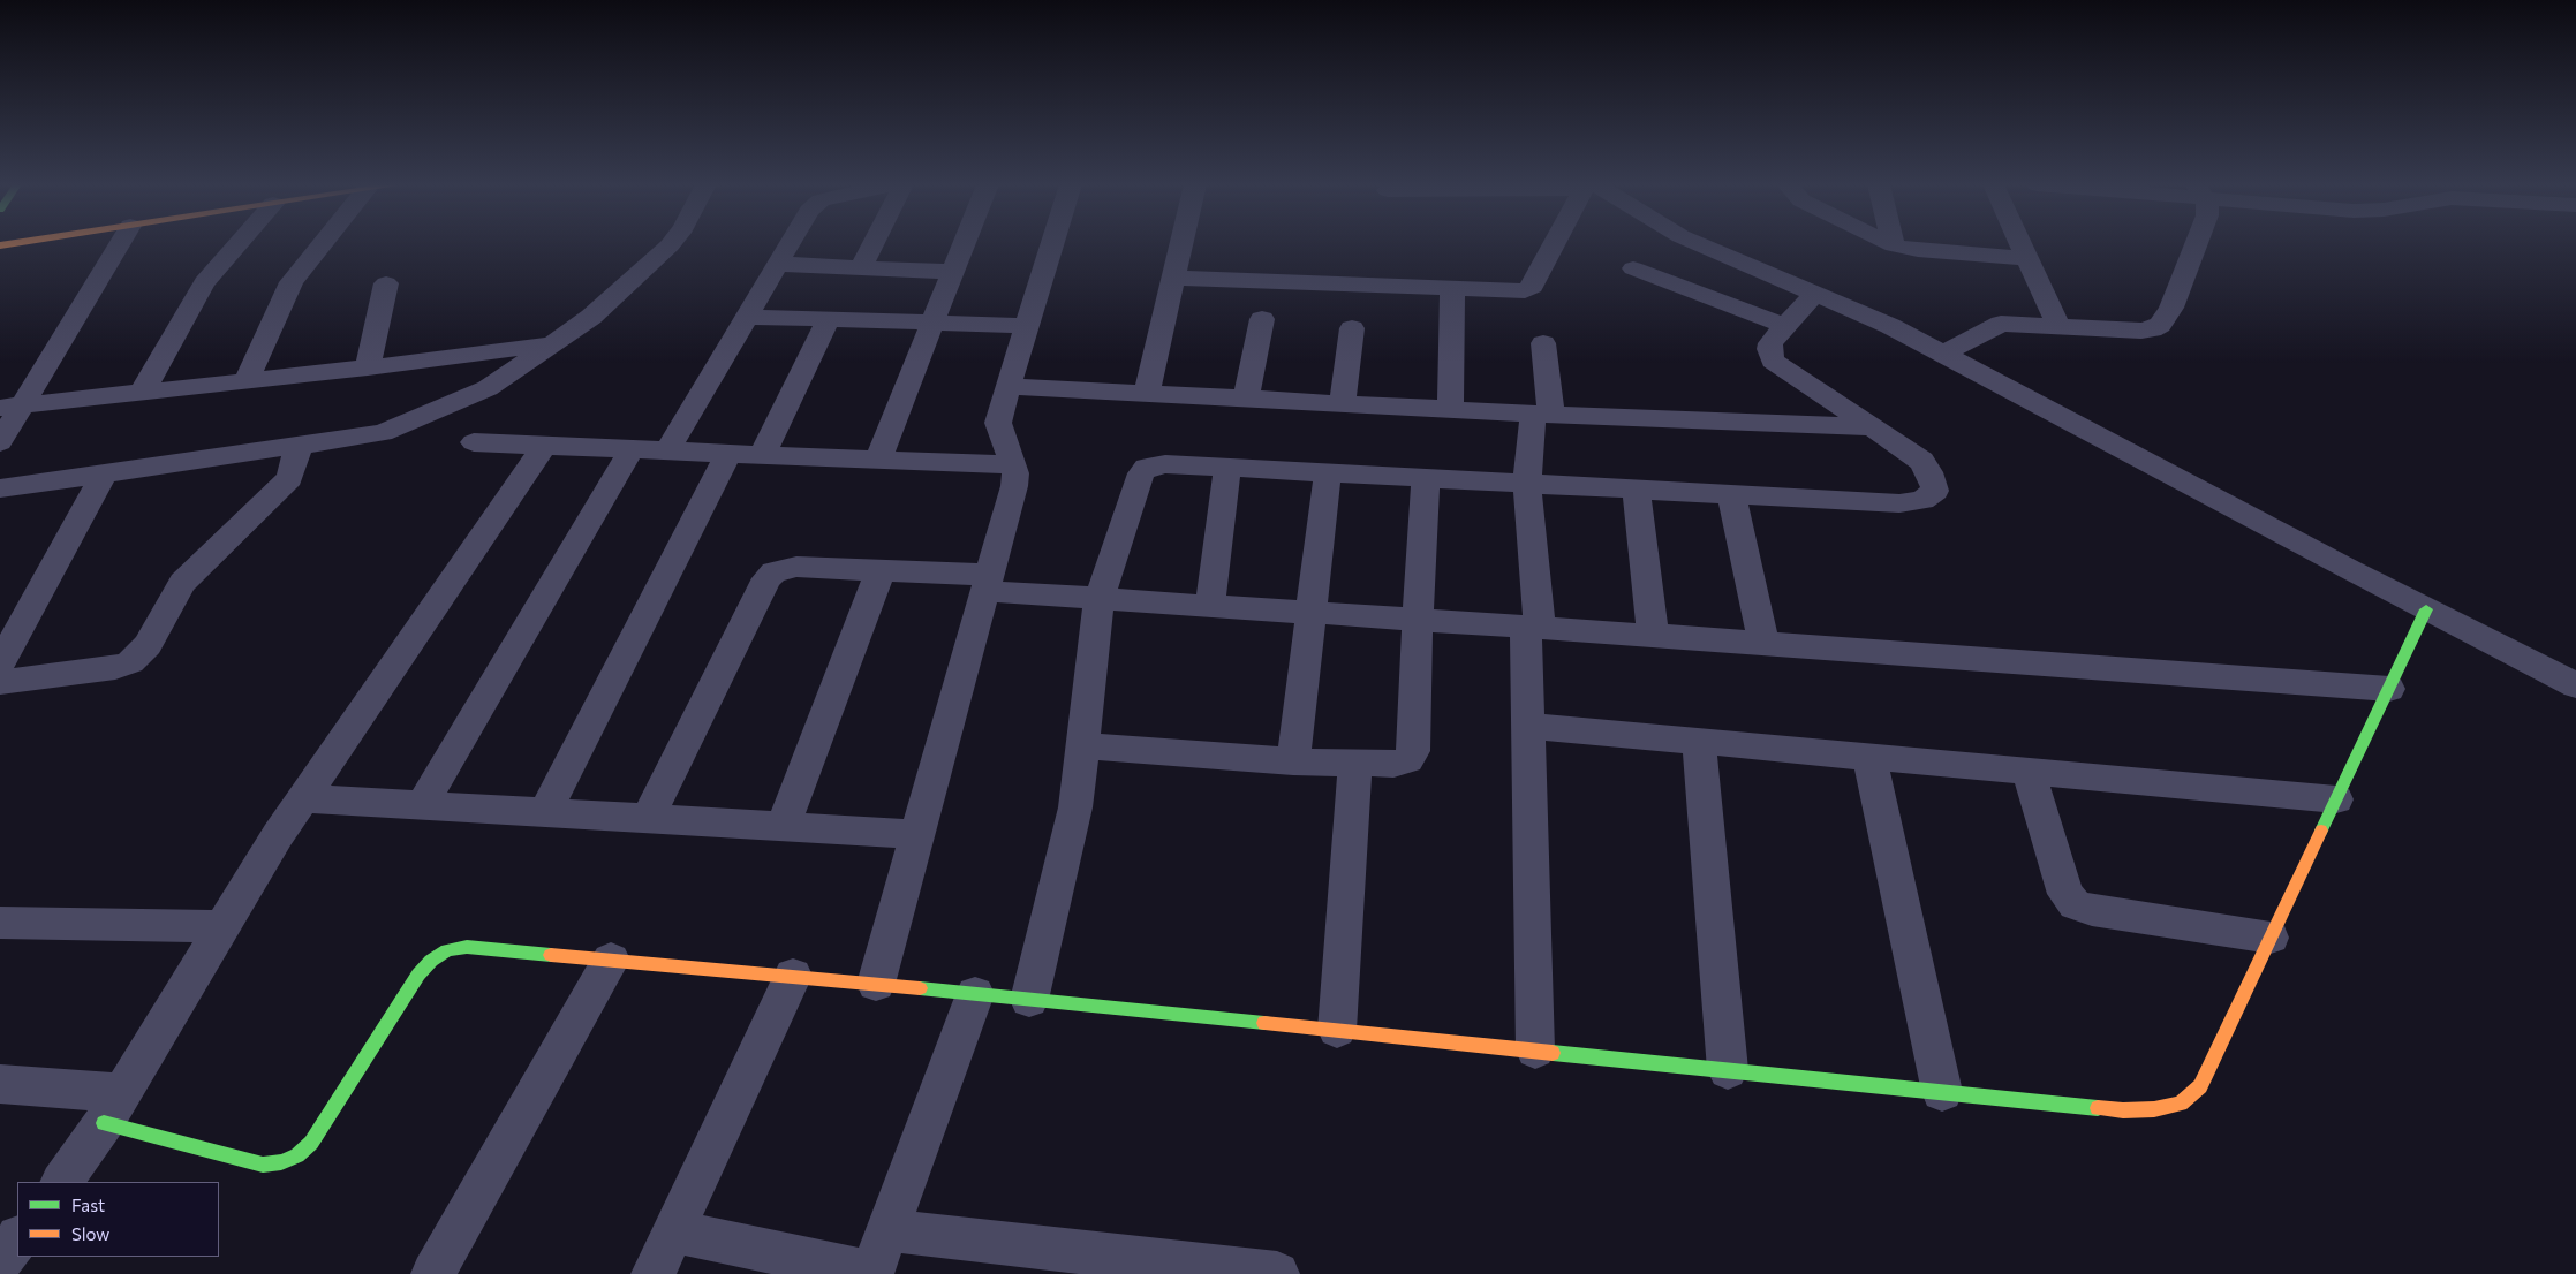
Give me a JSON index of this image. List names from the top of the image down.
{
  "legend": ["Fast", "Slow"]
}
